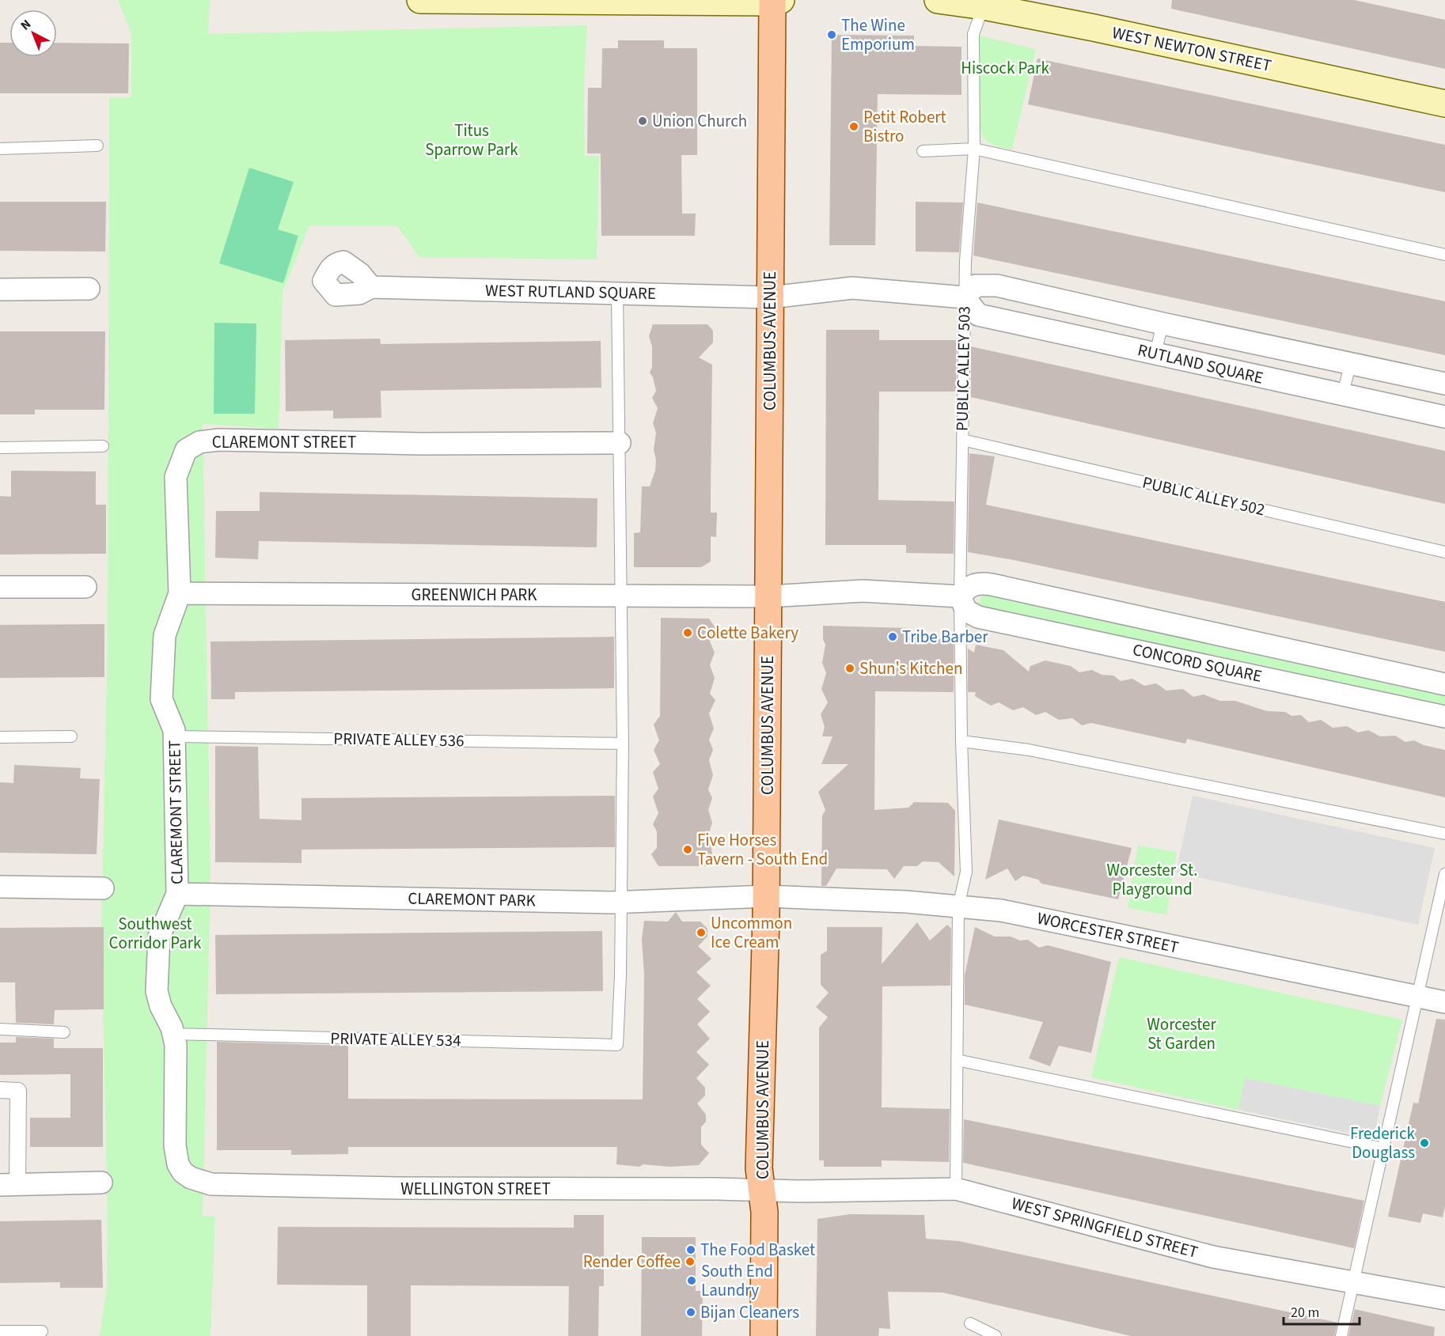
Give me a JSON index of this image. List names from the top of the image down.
{
  "streets": {
    "main road": ["WEST NEWTON STREET", "COLUMBUS AVENUE"],
    "street": [
      "WEST RUTLAND SQUARE",
      "RUTLAND SQUARE",
      "CLAREMONT STREET",
      "GREENWICH PARK",
      "CONCORD SQUARE",
      "CLAREMONT PARK",
      "WORCESTER STREET",
      "WELLINGTON STREET",
      "WEST SPRINGFIELD STREET"
    ],
    "lane": [
      "PUBLIC ALLEY 503",
      "PUBLIC ALLEY 502",
      "PRIVATE ALLEY 536",
      "PRIVATE ALLEY 534"
    ]
  },
  "crossings": [
    ["WEST NEWTON STREET", "PUBLIC ALLEY 503"],
    ["WEST RUTLAND SQUARE", "COLUMBUS AVENUE"],
    ["COLUMBUS AVENUE", "GREENWICH PARK"],
    ["COLUMBUS AVENUE", "CLAREMONT PARK"],
    ["COLUMBUS AVENUE", "WORCESTER STREET"],
    ["COLUMBUS AVENUE", "WELLINGTON STREET"],
    ["COLUMBUS AVENUE", "WEST SPRINGFIELD STREET"],
    ["RUTLAND SQUARE", "PUBLIC ALLEY 503"],
    ["PUBLIC ALLEY 503", "PUBLIC ALLEY 502"],
    ["PUBLIC ALLEY 503", "CONCORD SQUARE"],
    ["PUBLIC ALLEY 503", "WORCESTER STREET"],
    ["PUBLIC ALLEY 503", "WEST SPRINGFIELD STREET"],
    ["CLAREMONT STREET", "GREENWICH PARK"],
    ["CLAREMONT STREET", "PRIVATE ALLEY 536"],
    ["CLAREMONT STREET", "CLAREMONT PARK"],
    ["CLAREMONT STREET", "PRIVATE ALLEY 534"],
    ["CLAREMONT STREET", "WELLINGTON STREET"],
    ["CLAREMONT PARK", "WORCESTER STREET"],
    ["CLAREMONT PARK", "PRIVATE ALLEY 534"],
    ["WELLINGTON STREET", "WEST SPRINGFIELD STREET"]
  ],
  "parks": [
    "Hiscock Park",
    "Titus Sparrow Park",
    "Worcester St. Playground",
    "Southwest Corridor Park",
    "Worcester St Garden"
  ],
  "places": [
    "The Wine Emporium",
    "Union Church",
    "Petit Robert Bistro",
    "Colette Bakery",
    "Tribe Barber",
    "Shun's Kitchen",
    "Five Horses Tavern - South End",
    "Uncommon Ice Cream",
    "Frederick Douglass",
    "The Food Basket",
    "Render Coffee",
    "South End Laundry",
    "Bijan Cleaners"
  ],
  "scale_bar": "20 m",
  "north": "top left"
}
